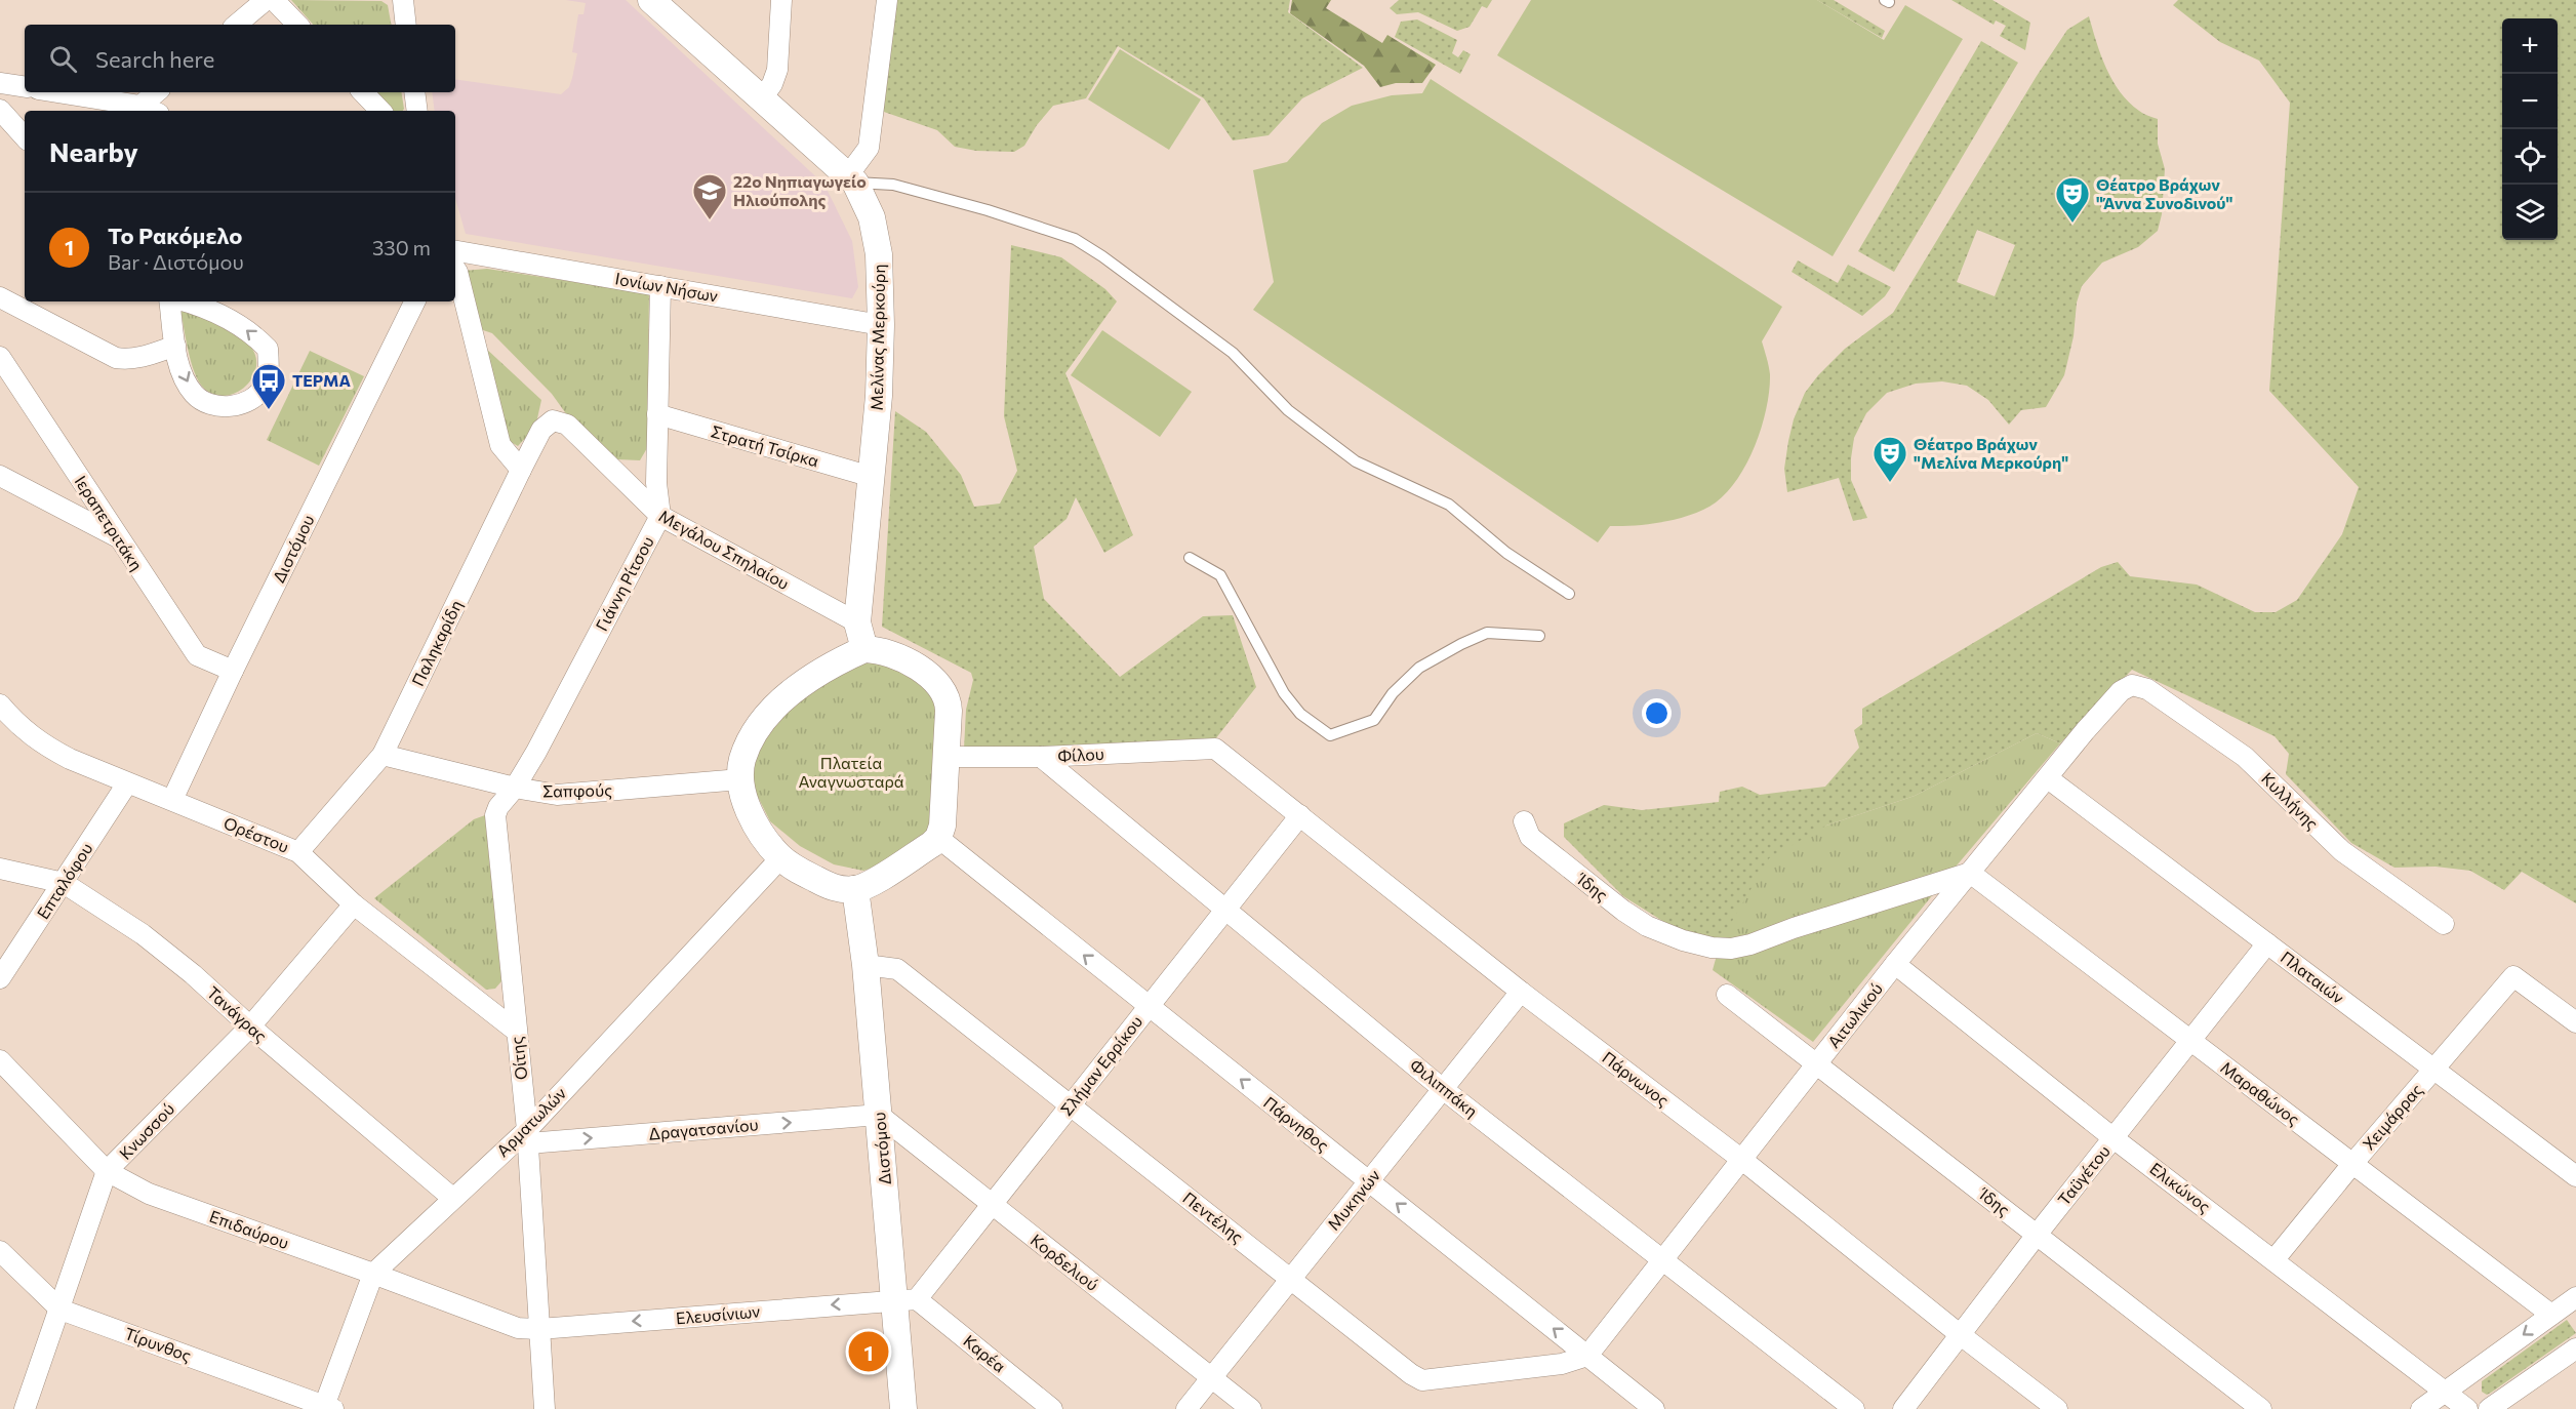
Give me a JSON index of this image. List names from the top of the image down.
{
  "streets": {
    "street": [
      "Ιονίων Νήσων",
      "Μελίνας Μερκούρη",
      "Στρατή Τσίρκα",
      "Ιεραπετριτάκη",
      "Διστόμου",
      "Μεγάλου Σπηλαίου",
      "Γιάννη Ρίτσου",
      "Παληκαρίδη",
      "Φίλου",
      "Σαπφούς",
      "Κυλλήνης",
      "Ορέστου",
      "Επταλόφου",
      "Ίδης",
      "Πλαταιών",
      "Τανάγρας",
      "Αιτωλικού",
      "Οίτης",
      "Σλήμαν Ερρίκου",
      "Πάρνωνος",
      "Φιλιππάκη",
      "Μαραθώνος",
      "Χειμάρρας",
      "Αρματωλών",
      "Πάρνηθος",
      "Δραγατσανίου",
      "Κνωσσού",
      "Ταϋγέτου",
      "Ελικώνος",
      "Μυκηνών",
      "Πεντέλης",
      "Επιδαύρου",
      "Κορδελιού",
      "Ελευσίνιων",
      "Τίρυνθος",
      "Καρέα"
    ]
  },
  "crossings": [
    ["Ιονίων Νήσων", "Μελίνας Μερκούρη"],
    ["Ιονίων Νήσων", "Γιάννη Ρίτσου"],
    ["Μελίνας Μερκούρη", "Στρατή Τσίρκα"],
    ["Μελίνας Μερκούρη", "Μεγάλου Σπηλαίου"],
    ["Στρατή Τσίρκα", "Γιάννη Ρίτσου"],
    ["Ιεραπετριτάκη", "Διστόμου"],
    ["Διστόμου", "Ορέστου"],
    ["Διστόμου", "Σλήμαν Ερρίκου"],
    ["Διστόμου", "Δραγατσανίου"],
    ["Διστόμου", "Πεντέλης"],
    ["Διστόμου", "Κορδελιού"],
    ["Διστόμου", "Ελευσίνιων"],
    ["Διστόμου", "Καρέα"],
    ["Μεγάλου Σπηλαίου", "Γιάννη Ρίτσου"],
    ["Μεγάλου Σπηλαίου", "Παληκαρίδη"],
    ["Γιάννη Ρίτσου", "Σαπφούς"],
    ["Γιάννη Ρίτσου", "Οίτης"],
    ["Παληκαρίδη", "Σαπφούς"],
    ["Παληκαρίδη", "Ορέστου"],
    ["Φίλου", "Πάρνωνος"],
    ["Φίλου", "Φιλιππάκη"],
    ["Σαπφούς", "Οίτης"],
    ["Κυλλήνης", "Αιτωλικού"],
    ["Ορέστου", "Επταλόφου"],
    ["Ορέστου", "Οίτης"],
    ["Ορέστου", "Κνωσσού"],
    ["Επταλόφου", "Τανάγρας"],
    ["Ίδης", "Αιτωλικού"],
    ["Ίδης", "Μαραθώνος"],
    ["Ίδης", "Ταϋγέτου"],
    ["Πλαταιών", "Αιτωλικού"],
    ["Πλαταιών", "Χειμάρρας"],
    ["Πλαταιών", "Ταϋγέτου"],
    ["Τανάγρας", "Αρματωλών"],
    ["Τανάγρας", "Κνωσσού"],
    ["Αιτωλικού", "Πάρνωνος"],
    ["Αιτωλικού", "Φιλιππάκη"],
    ["Αιτωλικού", "Μαραθώνος"],
    ["Αιτωλικού", "Πάρνηθος"],
    ["Αιτωλικού", "Ελικώνος"],
    ["Αιτωλικού", "Πεντέλης"],
    ["Οίτης", "Αρματωλών"],
    ["Οίτης", "Δραγατσανίου"],
    ["Οίτης", "Επιδαύρου"],
    ["Οίτης", "Ελευσίνιων"],
    ["Σλήμαν Ερρίκου", "Πάρνωνος"],
    ["Σλήμαν Ερρίκου", "Φιλιππάκη"],
    ["Σλήμαν Ερρίκου", "Πάρνηθος"],
    ["Σλήμαν Ερρίκου", "Πεντέλης"],
    ["Σλήμαν Ερρίκου", "Κορδελιού"],
    ["Σλήμαν Ερρίκου", "Ελευσίνιων"],
    ["Σλήμαν Ερρίκου", "Καρέα"],
    ["Πάρνωνος", "Ταϋγέτου"],
    ["Πάρνωνος", "Μυκηνών"],
    ["Φιλιππάκη", "Μυκηνών"],
    ["Μαραθώνος", "Χειμάρρας"],
    ["Μαραθώνος", "Ταϋγέτου"],
    ["Χειμάρρας", "Ελικώνος"],
    ["Αρματωλών", "Δραγατσανίου"],
    ["Αρματωλών", "Επιδαύρου"],
    ["Αρματωλών", "Τίρυνθος"],
    ["Πάρνηθος", "Μυκηνών"],
    ["Πάρνηθος", "Πεντέλης"],
    ["Δραγατσανίου", "Κορδελιού"],
    ["Κνωσσού", "Επιδαύρου"],
    ["Κνωσσού", "Τίρυνθος"],
    ["Ταϋγέτου", "Ελικώνος"],
    ["Μυκηνών", "Πεντέλης"],
    ["Μυκηνών", "Κορδελιού"],
    ["Επιδαύρου", "Ελευσίνιων"],
    ["Ελευσίνιων", "Καρέα"]
  ],
  "one_way": ["Πάρνηθος", "Δραγατσανίου", "Ελευσίνιων"],
  "parks": ["Πλατεία Αναγνωσταρά"],
  "places": {
    "school or university": ["22ο Νηπιαγωγείο Ηλιούπολης"],
    "theatre": ["Θέατρο Βράχων \"Άννα Συνοδινού\"", "Θέατρο Βράχων \"Μελίνα Μερκούρη\""],
    "bus stop": ["ΤΕΡΜΑ"]
  },
  "page": {
    "map_buttons": ["+", "−"],
    "search": "Search here",
    "heading": "Nearby",
    "list": [
      {
        "mark": "1",
        "name": "Το Ρακόμελο",
        "note": "Bar · Διστόμου",
        "value": "330 m"
      }
    ],
    "pins": "1"
  }
}
